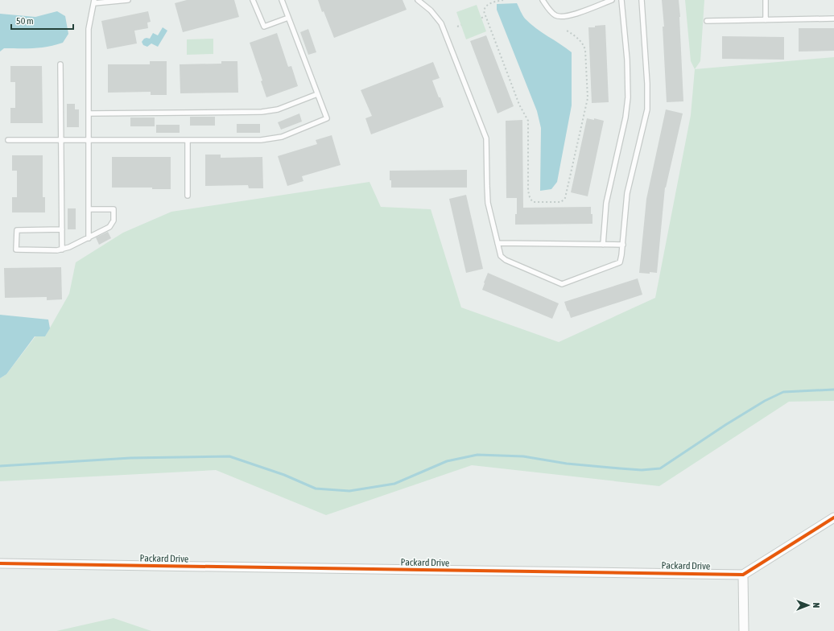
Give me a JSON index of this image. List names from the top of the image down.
{
  "streets": {
    "street": ["Packard Drive"]
  },
  "scale_bar": "50 m",
  "north": "right"
}
